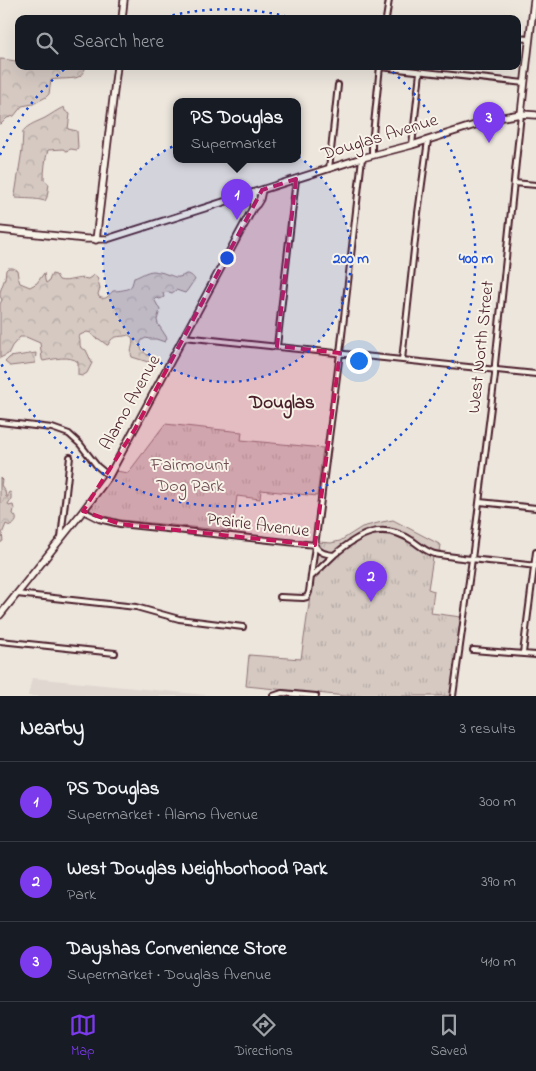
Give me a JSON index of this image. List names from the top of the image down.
{
  "streets": {
    "street": [
      "Douglas Avenue",
      "West North Street",
      "Alamo Avenue",
      "Prairie Avenue"
    ]
  },
  "crossings": [
    ["Douglas Avenue", "West North Street"],
    ["Douglas Avenue", "Alamo Avenue"],
    ["Alamo Avenue", "Prairie Avenue"]
  ],
  "districts": ["Douglas"],
  "parks": ["Fairmount Dog Park"],
  "page": {
    "search": "Search here",
    "popup": ["PS Douglas", "Supermarket"],
    "pins": ["3", "1", "2"],
    "heading": ["Nearby", "3 results"],
    "list": [
      {
        "mark": "1",
        "name": "PS Douglas",
        "note": "Supermarket · Alamo Avenue",
        "value": "300 m"
      },
      {
        "mark": "2",
        "name": "West Douglas Neighborhood Park",
        "note": "Park",
        "value": "390 m"
      },
      {
        "mark": "3",
        "name": "Dayshas Convenience Store",
        "note": "Supermarket · Douglas Avenue",
        "value": "410 m"
      }
    ],
    "nav": ["Map", "Directions", "Saved"]
  },
  "rings": ["200 m", "400 m"]
}
